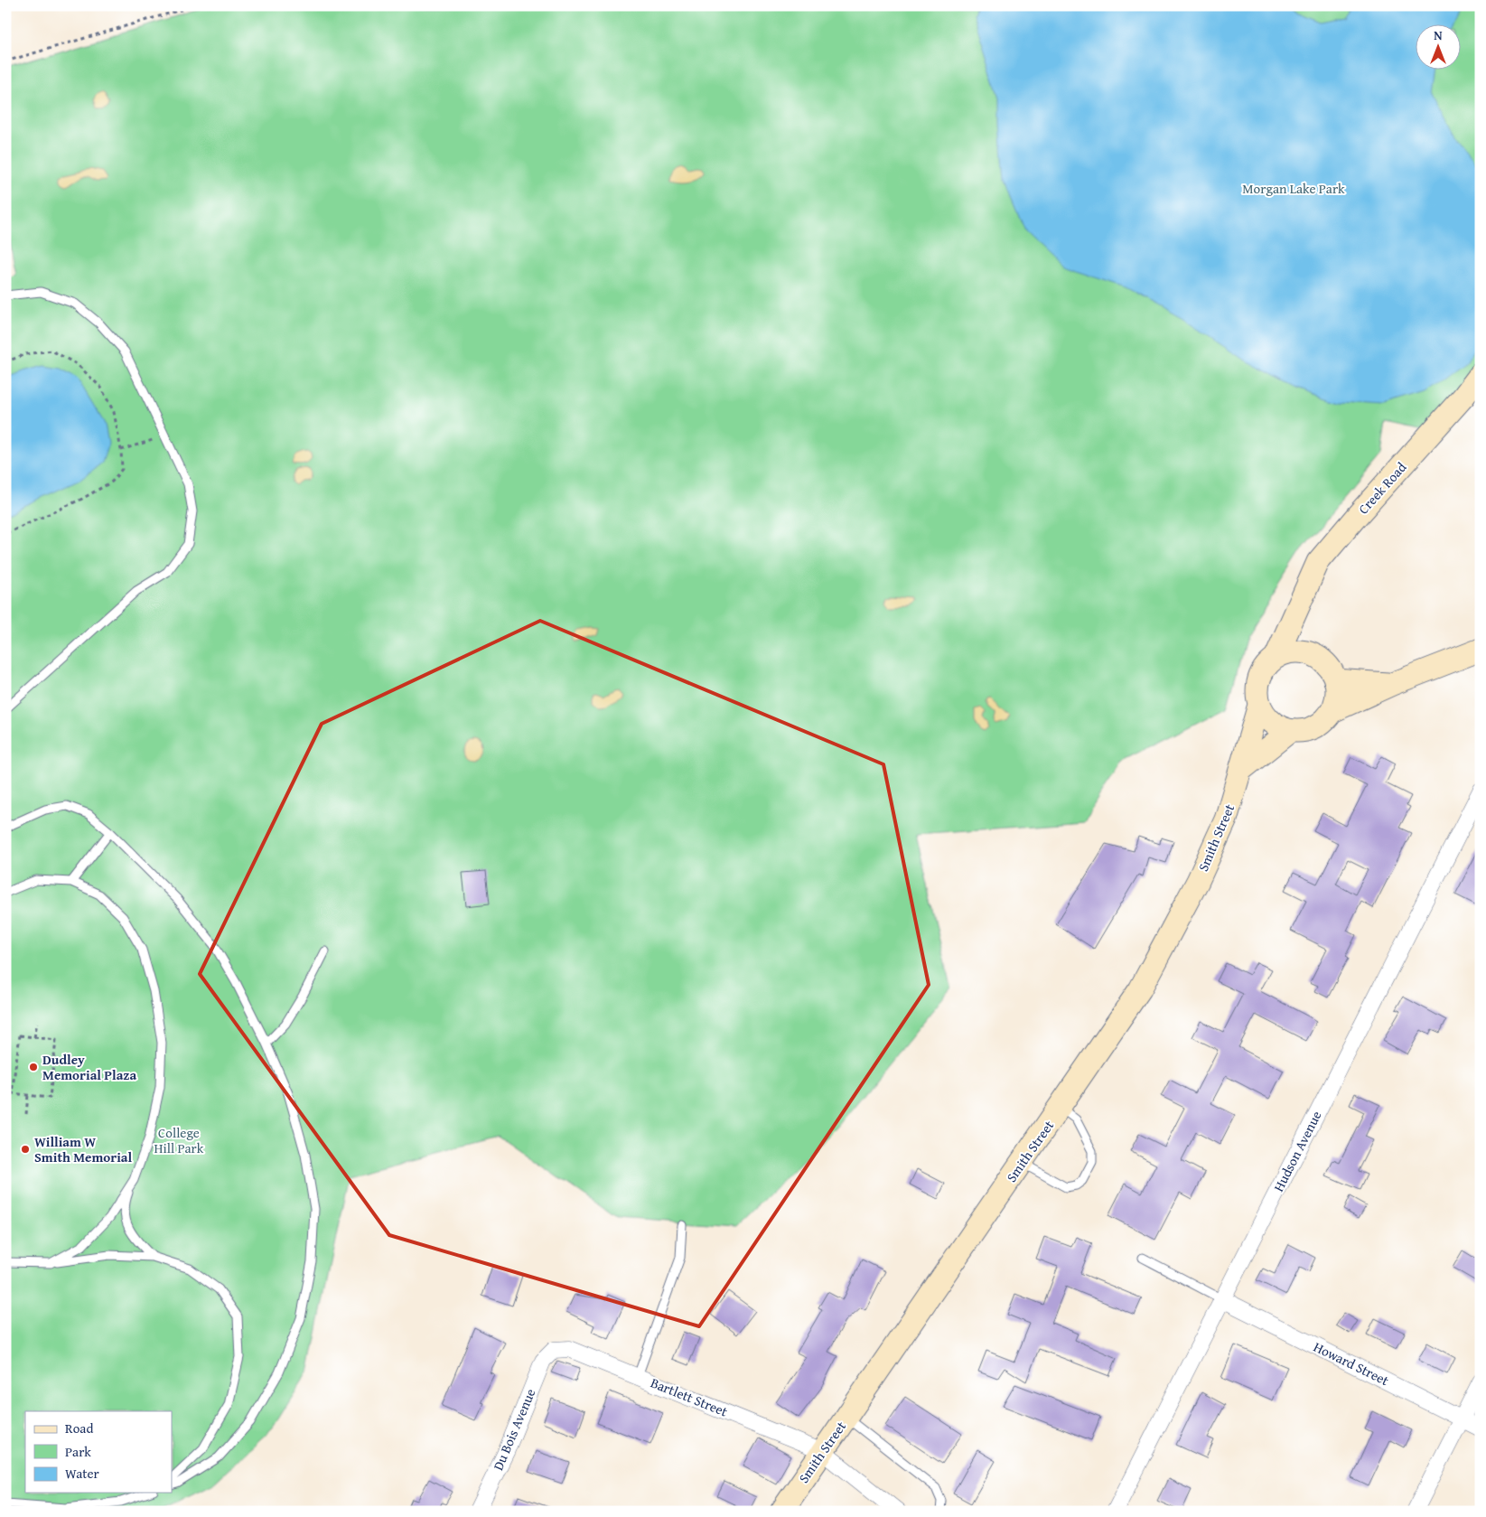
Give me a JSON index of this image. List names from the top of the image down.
{
  "streets": {
    "street": [
      "Creek Road",
      "Smith Street",
      "Hudson Avenue",
      "Howard Street",
      "Bartlett Street",
      "Du Bois Avenue"
    ]
  },
  "crossings": [
    ["Creek Road", "Smith Street"],
    ["Smith Street", "Bartlett Street"],
    ["Hudson Avenue", "Howard Street"],
    ["Bartlett Street", "Du Bois Avenue"]
  ],
  "parks": ["Morgan Lake Park", "College Hill Park"],
  "places": ["Dudley Memorial Plaza", "William W Smith Memorial"],
  "legend": ["Road", "Park", "Water"],
  "north": "top"
}
